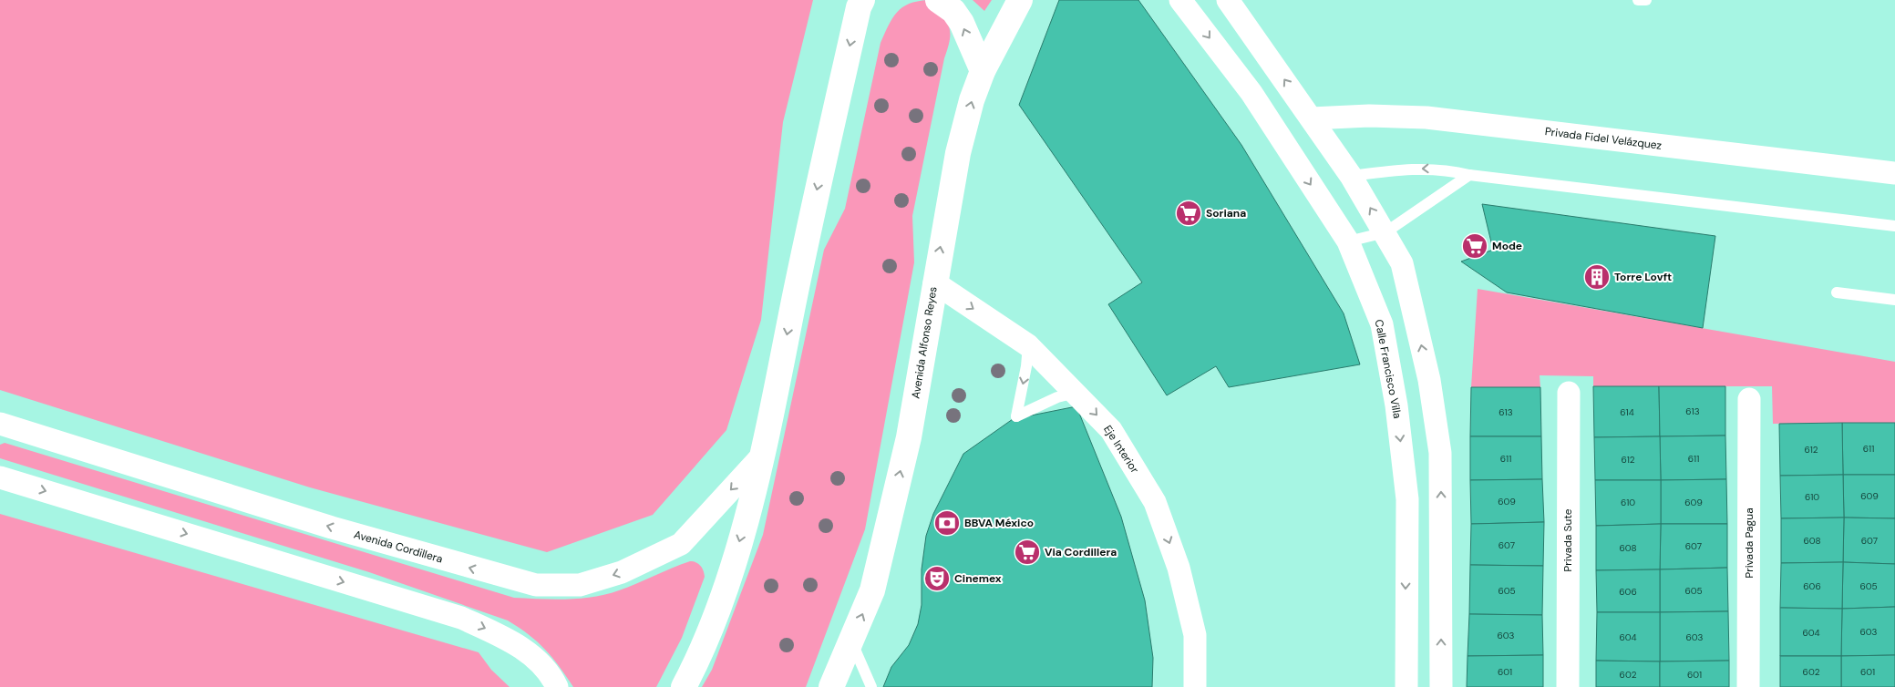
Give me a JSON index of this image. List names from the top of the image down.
{
  "streets": {
    "main road": ["Avenida Alfonso Reyes"],
    "street": [
      "Privada Fidel Velázquez",
      "Calle Francisco Villa",
      "Eje Interior",
      "Privada Sute",
      "Privada Pagua",
      "Avenida Cordillera"
    ]
  },
  "crossings": [
    ["Avenida Alfonso Reyes", "Eje Interior"]
  ],
  "one_way": ["Eje Interior"],
  "places": {
    "supermarket": ["Soriana", "Mode", "Via Cordillera"],
    "building": ["Torre Lovft"],
    "bank": ["BBVA México"],
    "theatre": ["Cinemex"]
  },
  "house_numbers": [
    "613",
    "613",
    "614",
    "611",
    "612",
    "611",
    "611",
    "612",
    "609",
    "610",
    "609",
    "610",
    "609",
    "608",
    "607",
    "607",
    "607",
    "608",
    "606",
    "605",
    "605",
    "605",
    "606",
    "603",
    "604",
    "603",
    "604",
    "603",
    "601",
    "602",
    "601",
    "602",
    "601"
  ]
}
